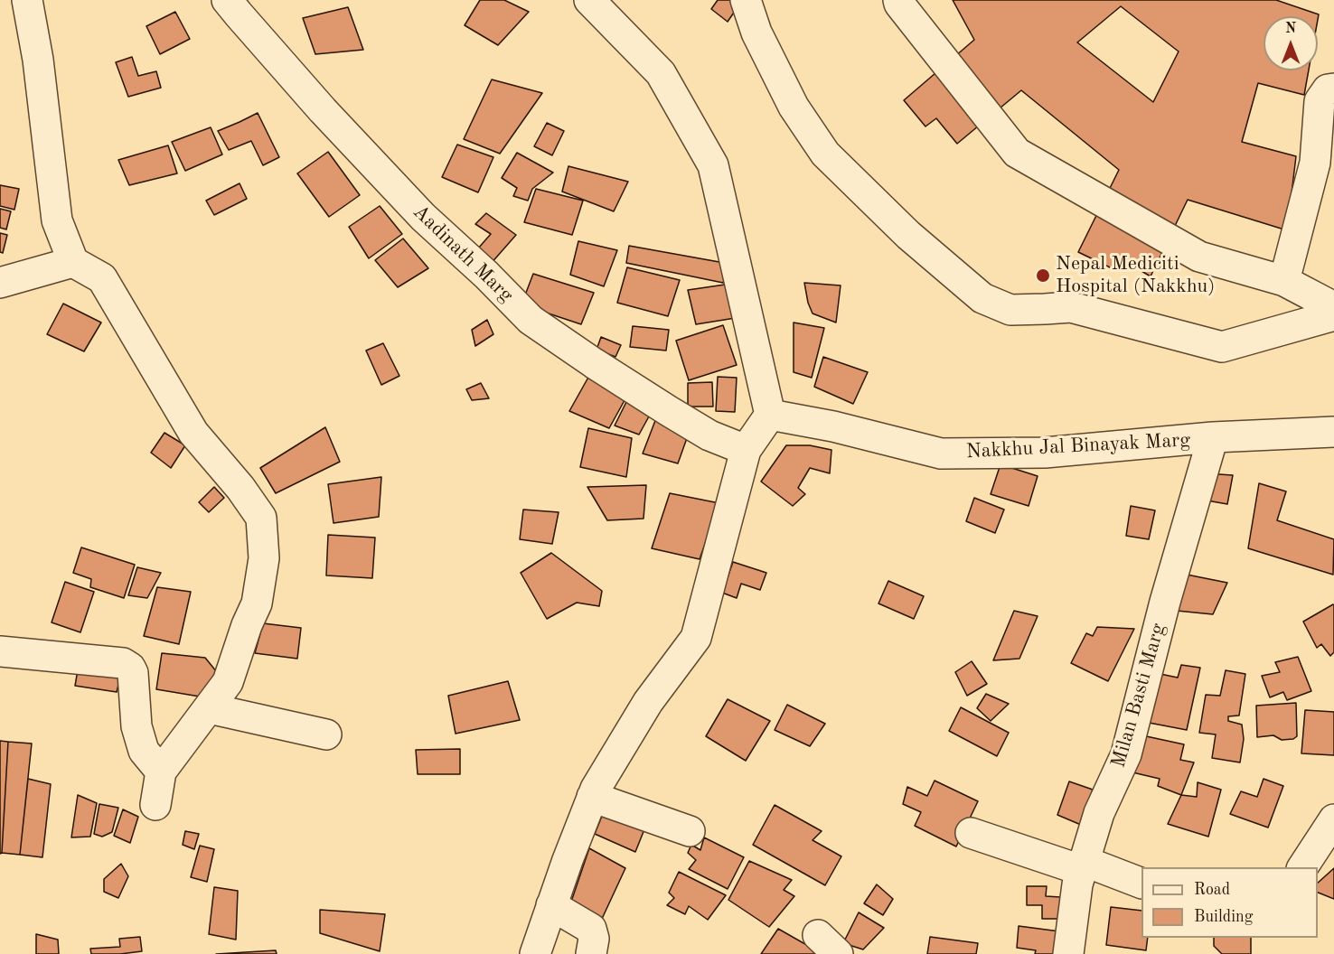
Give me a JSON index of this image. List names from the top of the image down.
{
  "streets": {
    "street": ["Aadinath Marg", "Nakkhu Jal Binayak Marg", "Milan Basti Marg"]
  },
  "crossings": [
    ["Nakkhu Jal Binayak Marg", "Milan Basti Marg"]
  ],
  "places": ["Nepal Mediciti Hospital (Nakkhu)"],
  "legend": ["Road", "Building"],
  "north": "top"
}
